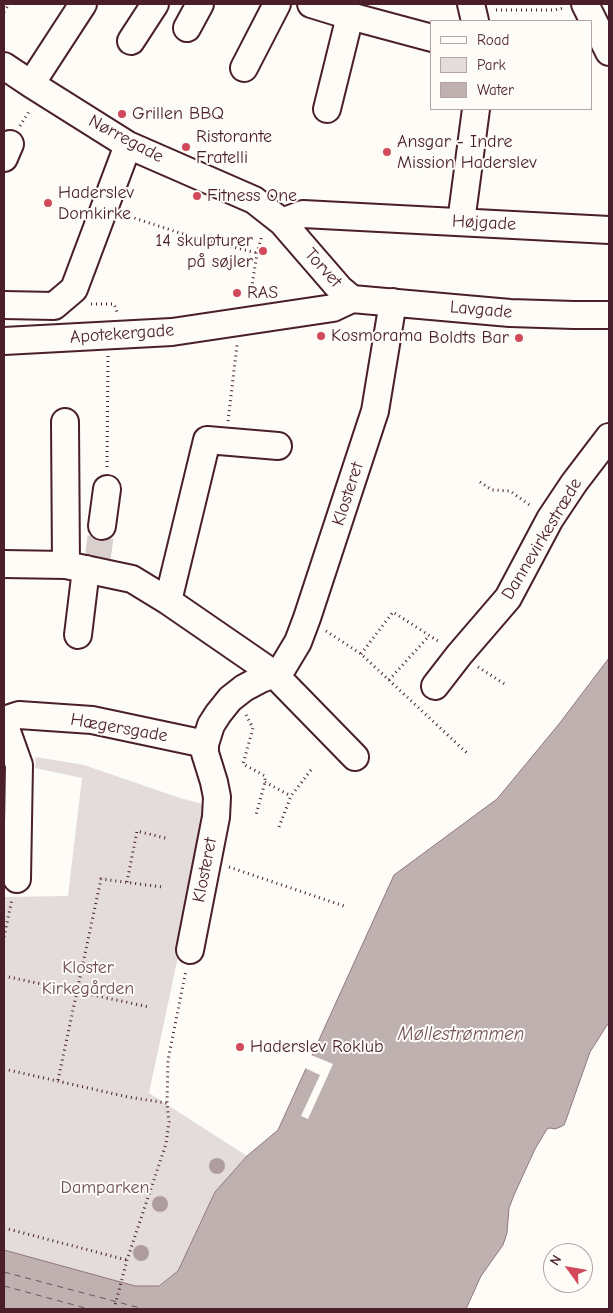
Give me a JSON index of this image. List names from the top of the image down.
{
  "streets": {
    "street": [
      "Nørregade",
      "Højgade",
      "Torvet",
      "Lavgade",
      "Apotekergade",
      "Klosteret",
      "Dannevirkestræde",
      "Hægersgade"
    ]
  },
  "crossings": [
    ["Nørregade", "Højgade"],
    ["Nørregade", "Torvet"],
    ["Højgade", "Torvet"],
    ["Torvet", "Lavgade"],
    ["Torvet", "Apotekergade"],
    ["Lavgade", "Klosteret"],
    ["Klosteret", "Hægersgade"]
  ],
  "water": ["Møllestrømmen"],
  "parks": ["Kloster Kirkegården", "Damparken"],
  "places": [
    "Grillen BBQ",
    "Ristorante Fratelli",
    "Ansgar - Indre Mission Haderslev",
    "Fitness One",
    "Haderslev Domkirke",
    "14 skulpturer på søjler",
    "RAS",
    "Kosmorama",
    "Boldts Bar",
    "Haderslev Roklub"
  ],
  "legend": ["Road", "Park", "Water"],
  "north": "top left"
}
